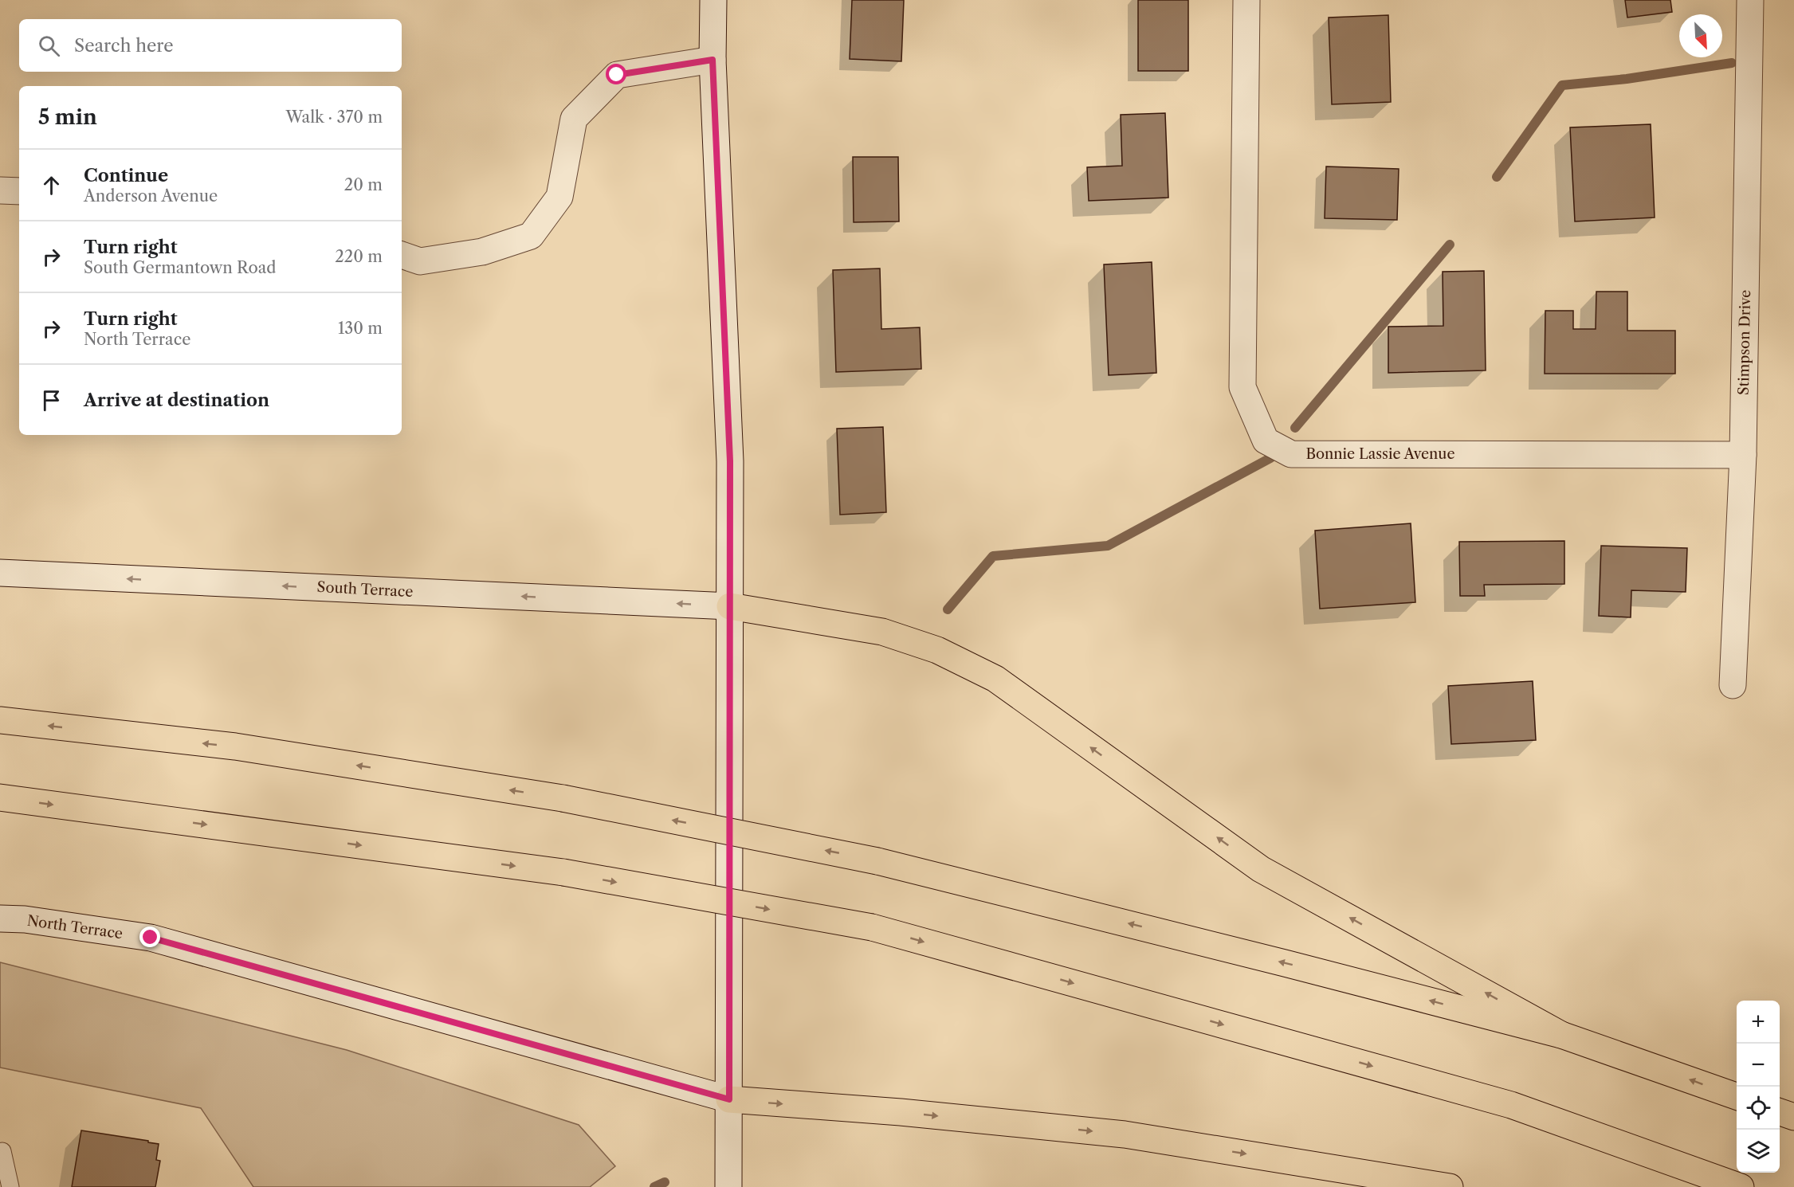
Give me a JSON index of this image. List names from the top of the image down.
{
  "streets": {
    "street": [
      "Stimpson Drive",
      "Bonnie Lassie Avenue",
      "South Terrace",
      "North Terrace"
    ]
  },
  "crossings": [
    ["Stimpson Drive", "Bonnie Lassie Avenue"]
  ],
  "one_way": ["South Terrace"],
  "north": "bottom right",
  "page": {
    "search": "Search here",
    "heading": ["5 min", "Walk · 370 m"],
    "list": [
      ["Continue", "Anderson Avenue", "20 m"],
      ["Turn right", "South Germantown Road", "220 m"],
      ["Turn right", "North Terrace", "130 m"],
      "Arrive at destination"
    ],
    "map_buttons": ["+", "−"]
  }
}
